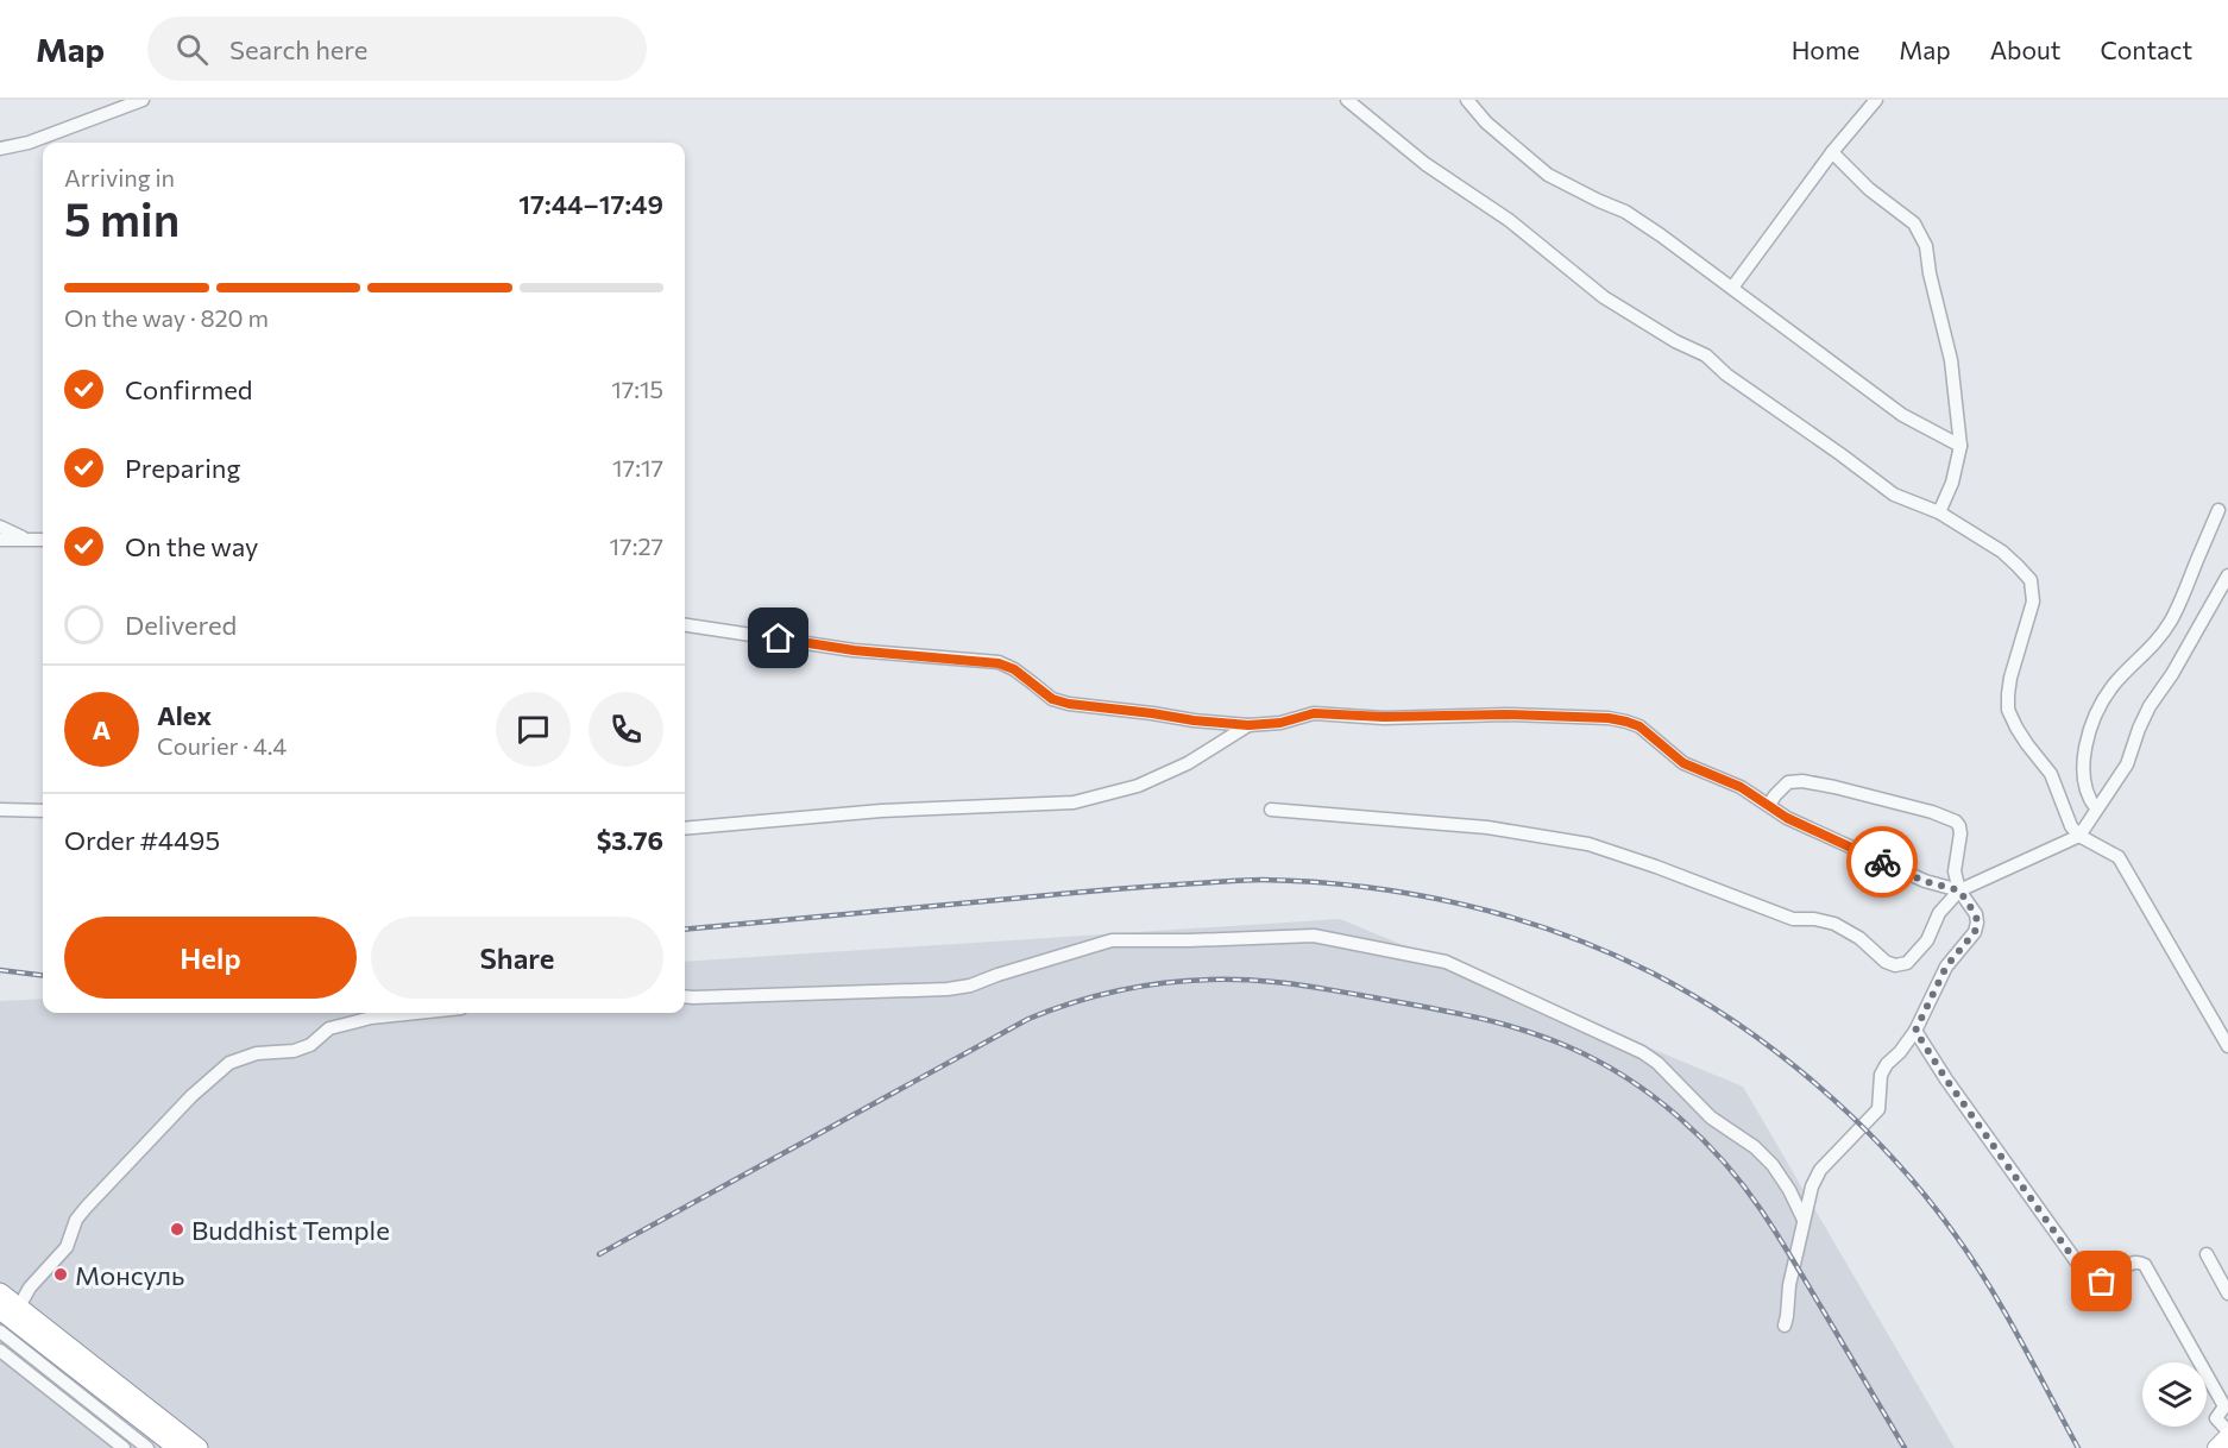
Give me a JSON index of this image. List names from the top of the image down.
{
  "places": ["Buddhist Temple", "Монсуль"],
  "page": {
    "header": "Map",
    "search": "Search here",
    "nav": [
      "Home",
      "Map",
      "About",
      "Contact"
    ],
    "heading": ["5 min", "Arriving in", "17:44–17:49"],
    "panel": [
      "Alex",
      "Courier · 4.4",
      "Order #4495",
      "$3.76"
    ],
    "bar": "On the way · 820 m",
    "list": [
      ["Confirmed", "17:15"],
      ["Preparing", "17:17"],
      ["On the way", "17:27"],
      "Delivered"
    ],
    "round": "A",
    "buttons": ["Help", "Share"]
  }
}
